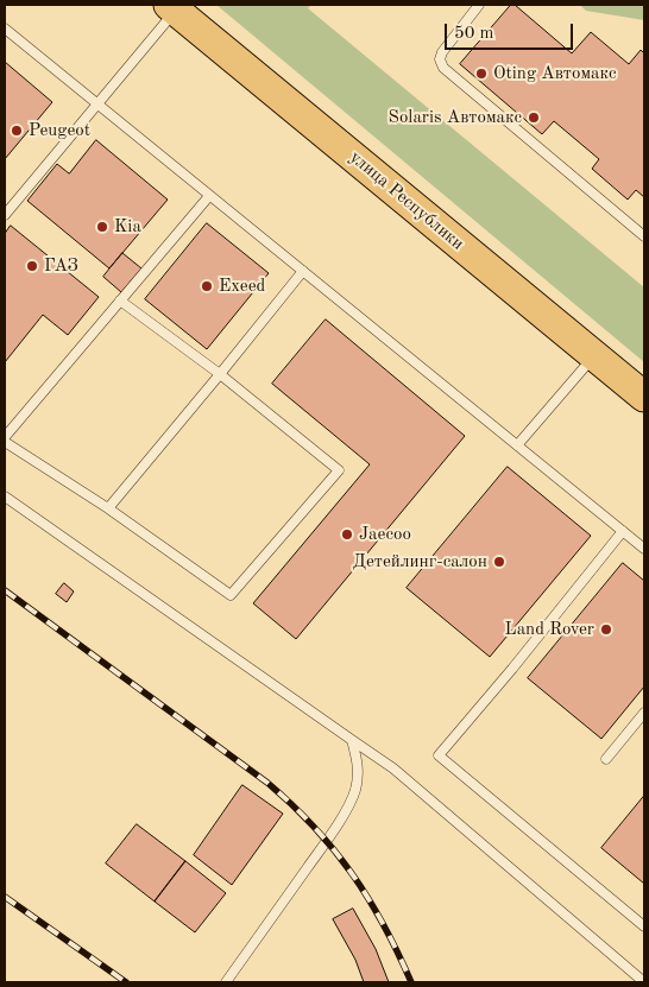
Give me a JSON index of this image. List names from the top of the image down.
{
  "streets": {
    "main road": ["улица Республики"]
  },
  "places": [
    "Oting Автомакс",
    "Solaris Автомакс",
    "Peugeot",
    "Kia",
    "ГАЗ",
    "Exeed",
    "Jaecoo",
    "Детейлинг-салон",
    "Land Rover"
  ],
  "scale_bar": "50 m"
}
